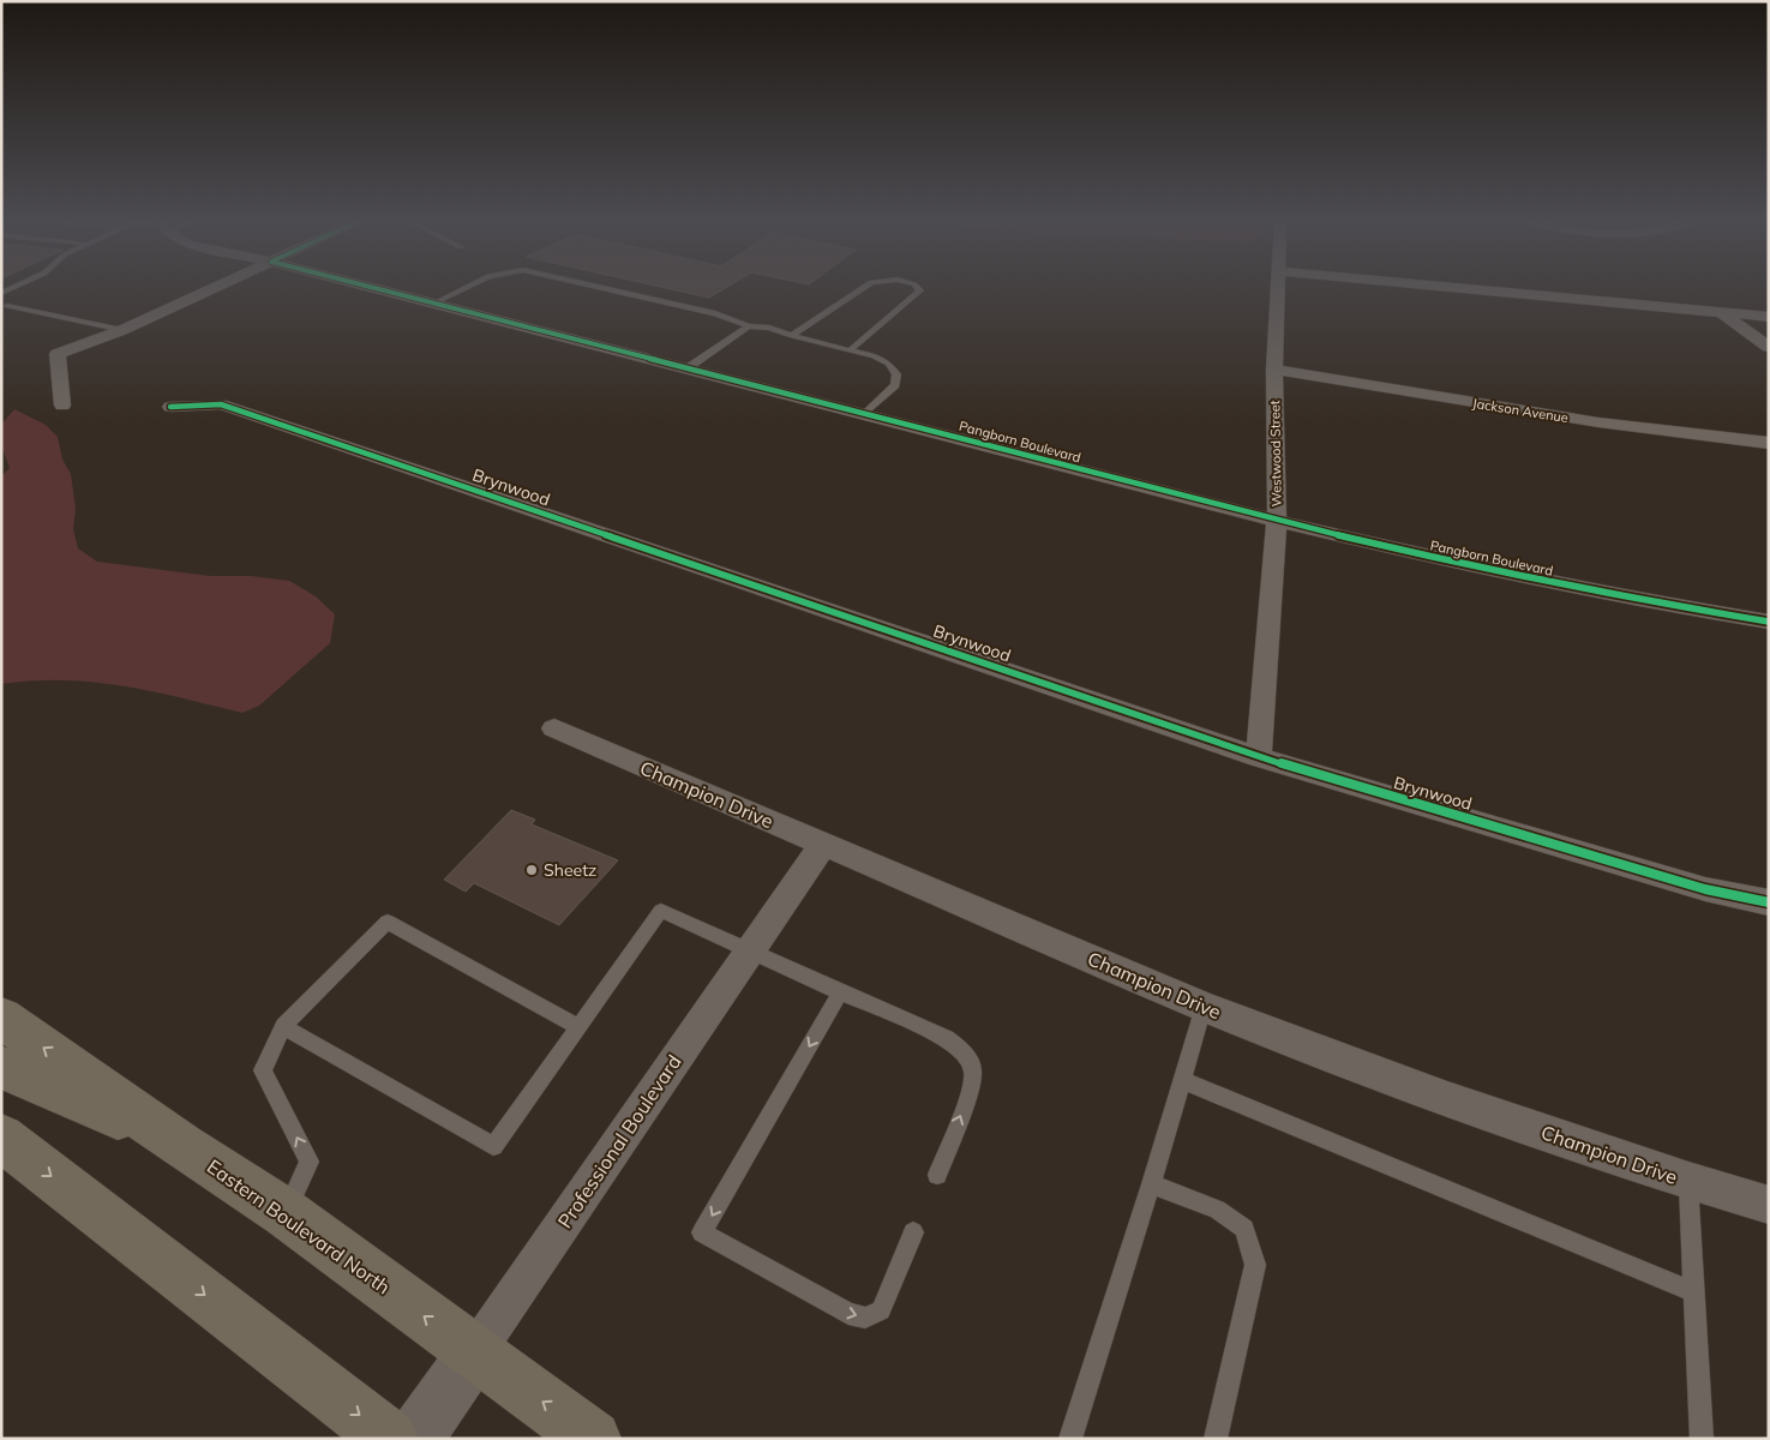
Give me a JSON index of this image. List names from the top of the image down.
{
  "streets": {
    "main road": ["Eastern Boulevard North"],
    "street": [
      "Jackson Avenue",
      "Pangborn Boulevard",
      "Westwood Street",
      "Brynwood",
      "Champion Drive",
      "Professional Boulevard"
    ]
  },
  "crossings": [
    ["Jackson Avenue", "Westwood Street"],
    ["Pangborn Boulevard", "Westwood Street"],
    ["Westwood Street", "Brynwood"],
    ["Champion Drive", "Professional Boulevard"],
    ["Professional Boulevard", "Eastern Boulevard North"]
  ],
  "places": ["Sheetz"]
}
